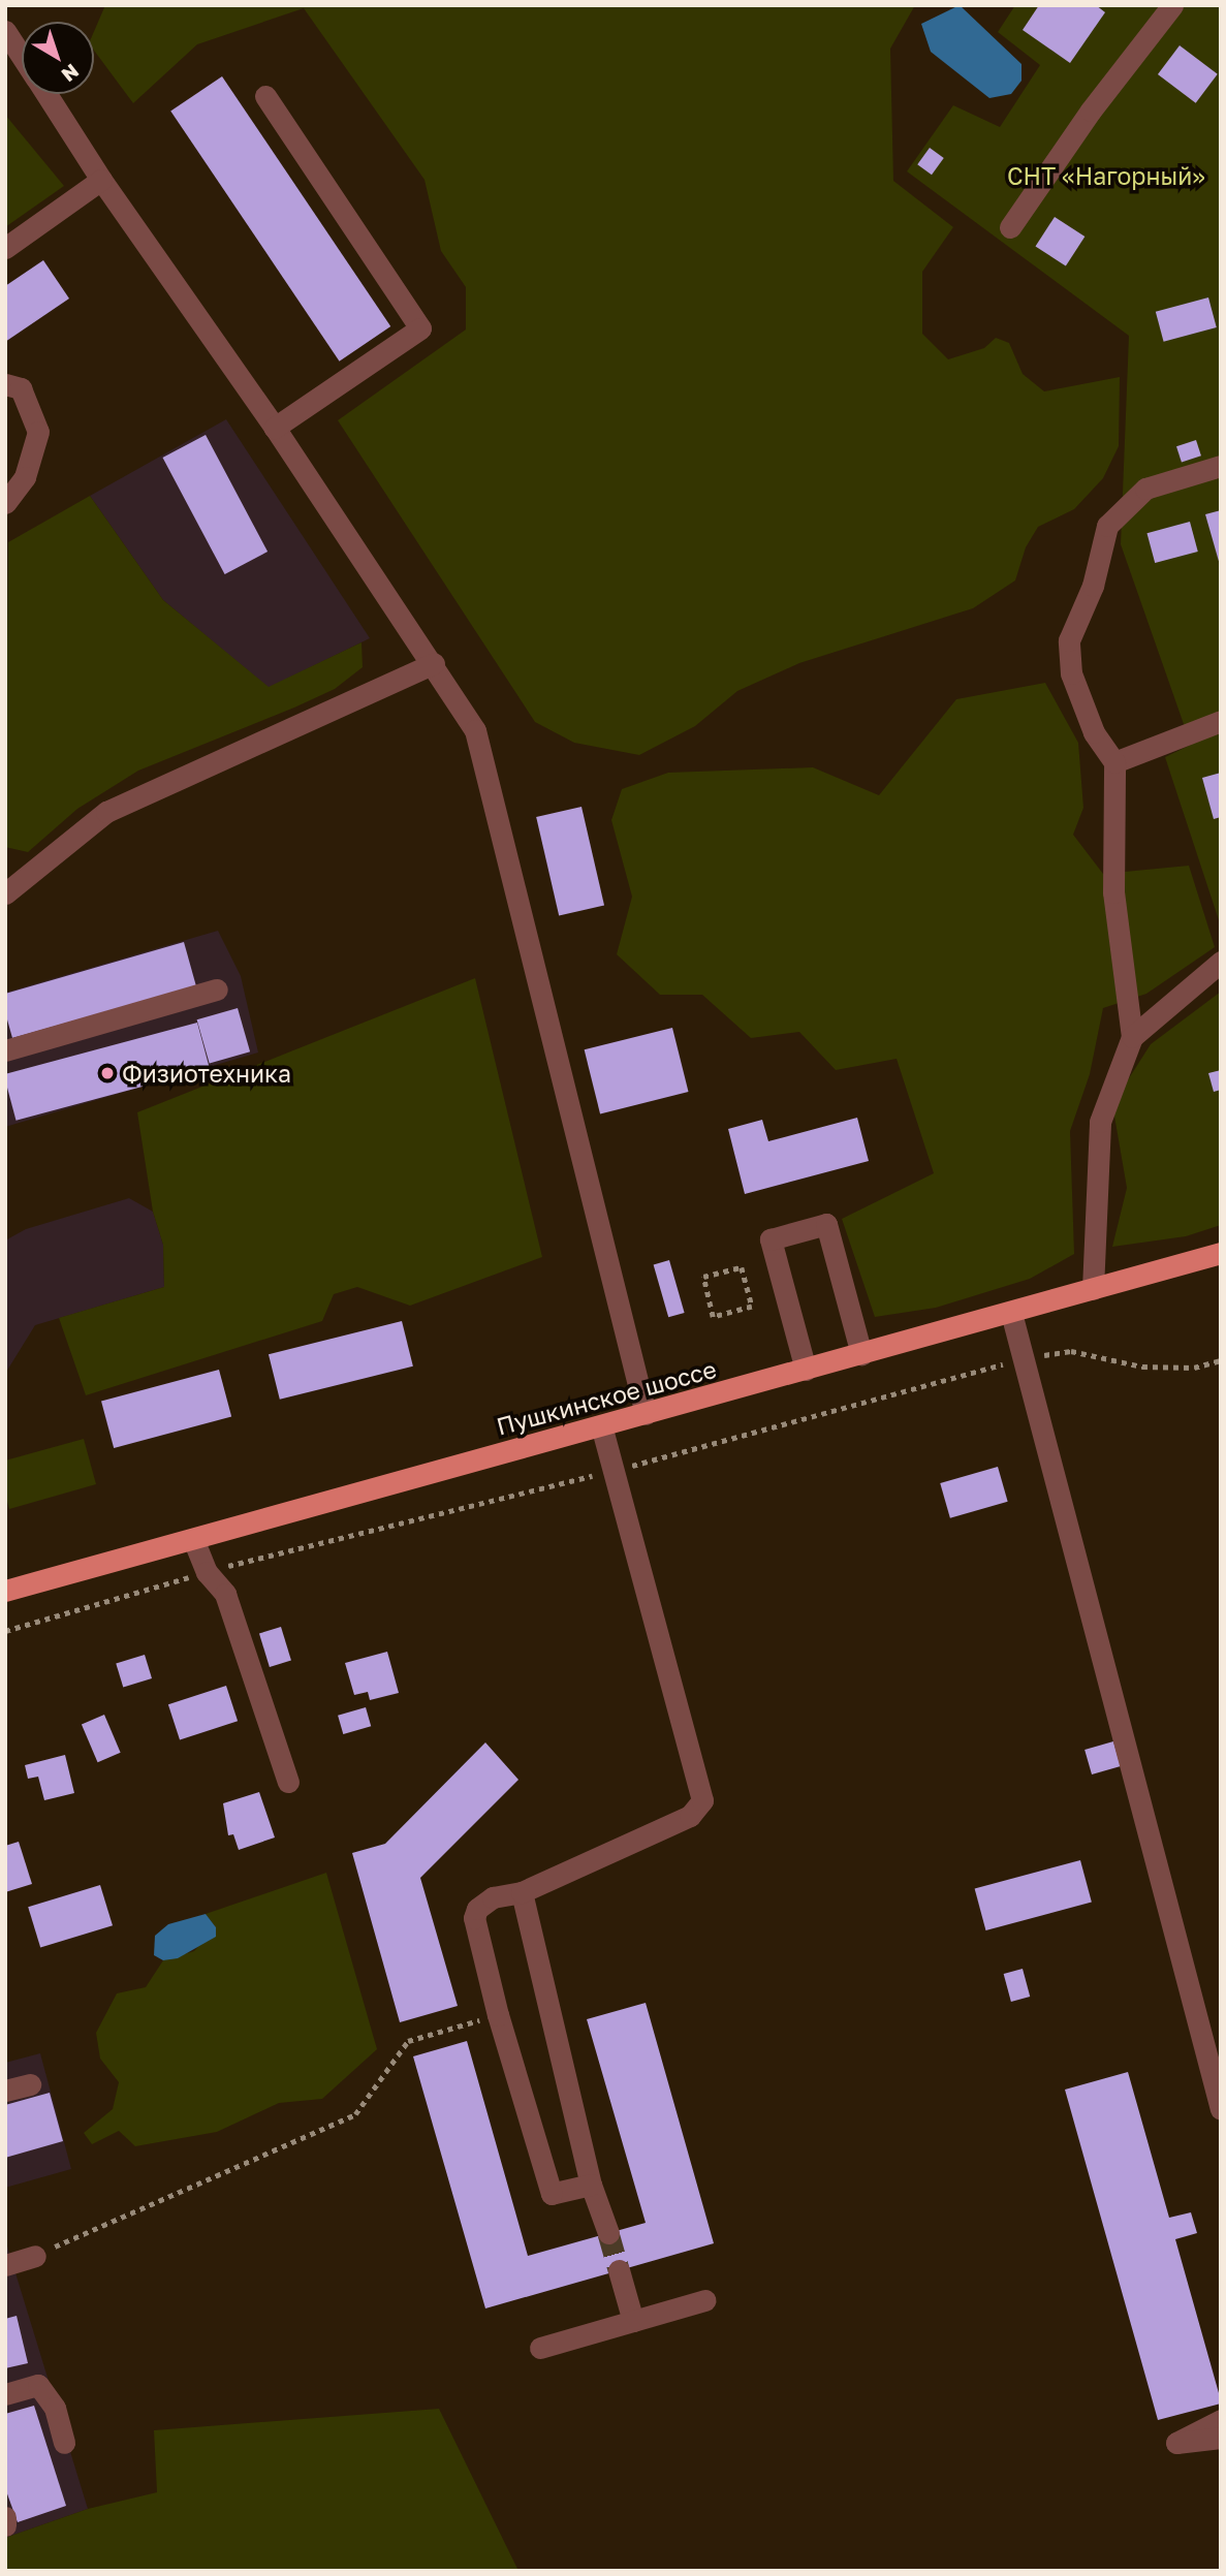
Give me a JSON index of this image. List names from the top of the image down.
{
  "streets": {
    "main road": ["Пушкинское шоссе"]
  },
  "parks": ["СНТ «Нагорный»"],
  "places": ["Физиотехника"],
  "north": "bottom right"
}
